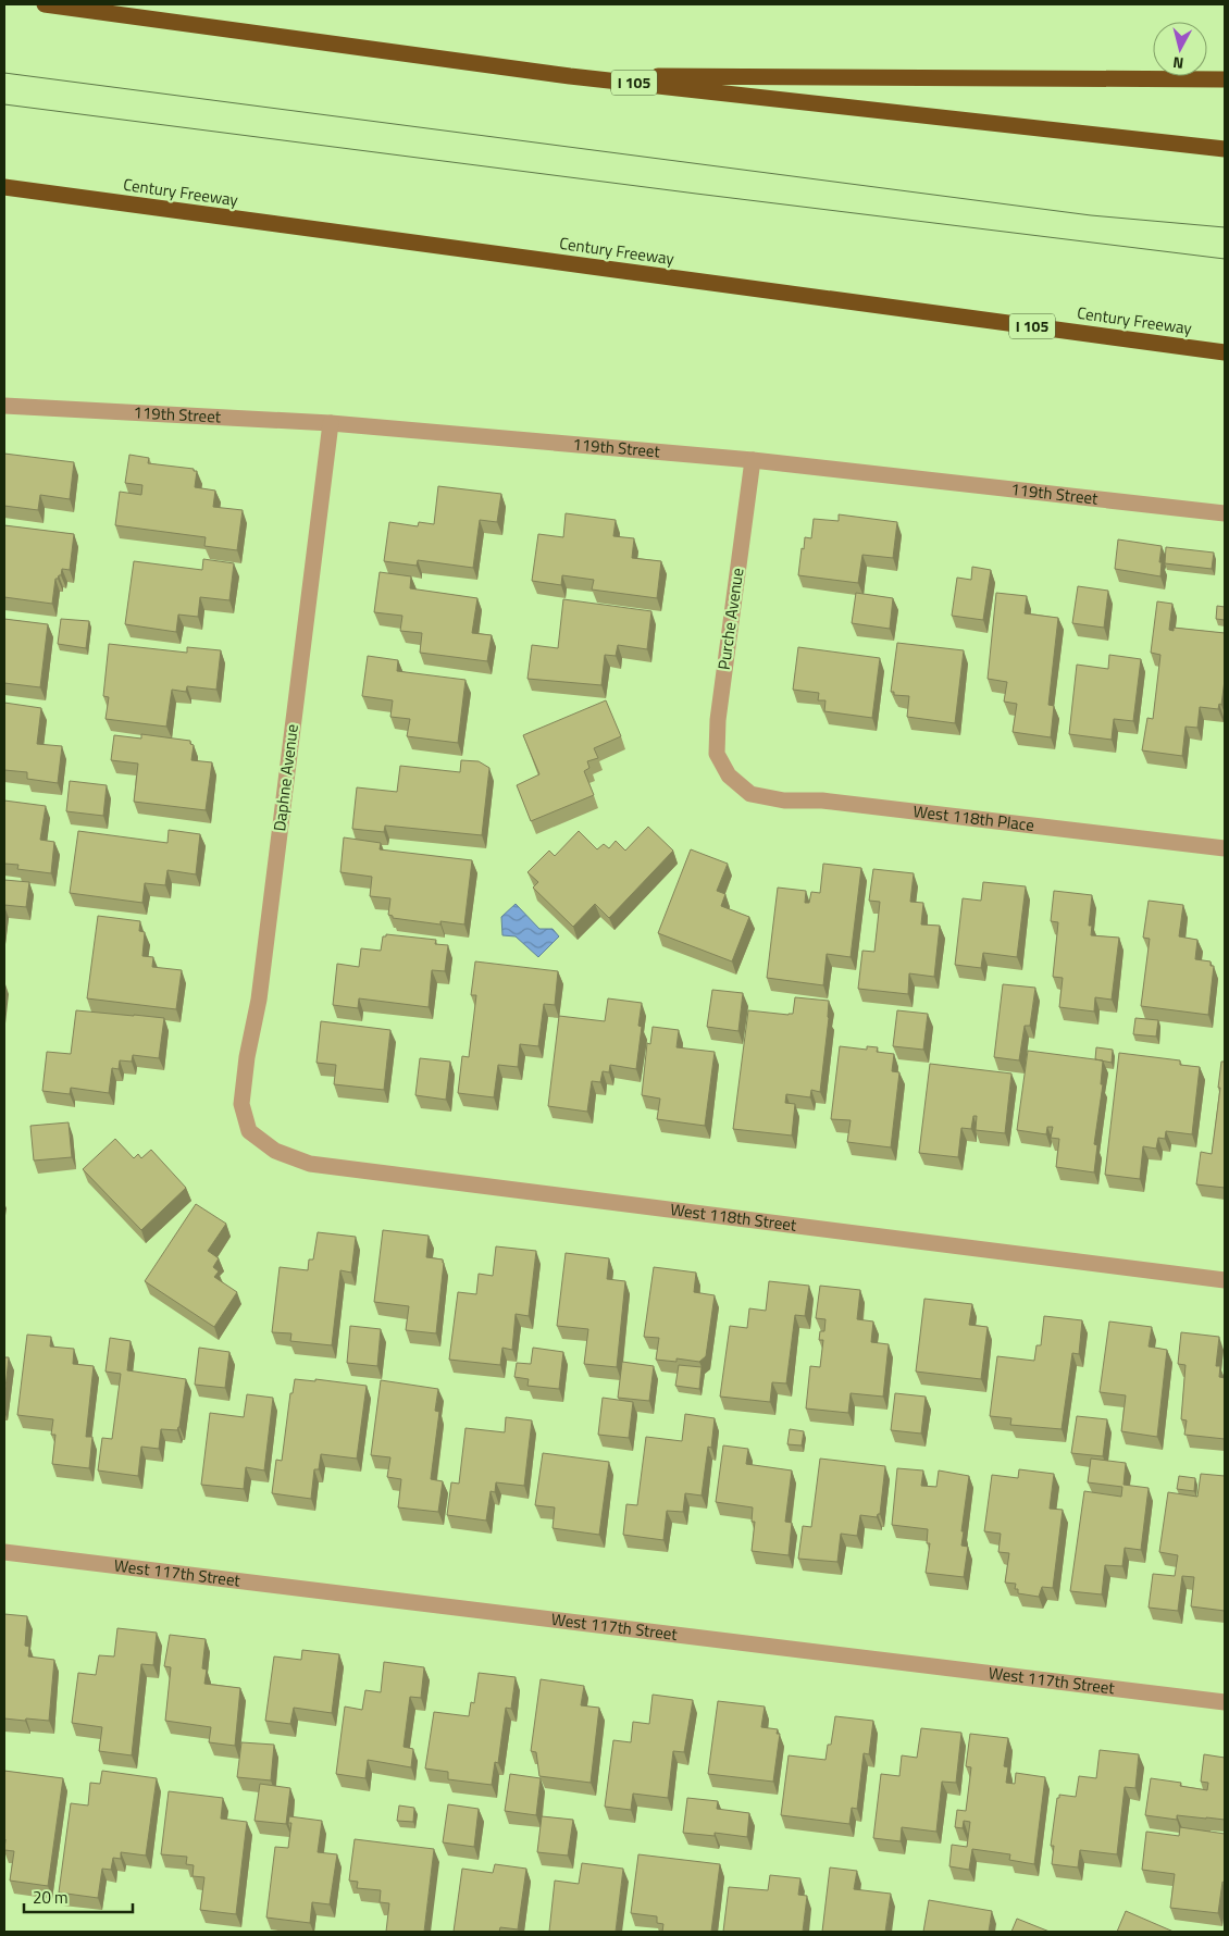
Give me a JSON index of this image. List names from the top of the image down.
{
  "streets": {
    "highway": ["I 105", "Century Freeway"],
    "street": [
      "119th Street",
      "Purche Avenue",
      "Daphne Avenue",
      "West 118th Place",
      "West 118th Street",
      "West 117th Street"
    ]
  },
  "crossings": [
    ["119th Street", "Purche Avenue"],
    ["119th Street", "Daphne Avenue"],
    ["Purche Avenue", "West 118th Place"],
    ["Daphne Avenue", "West 118th Street"]
  ],
  "scale_bar": "20 m",
  "north": "bottom"
}
